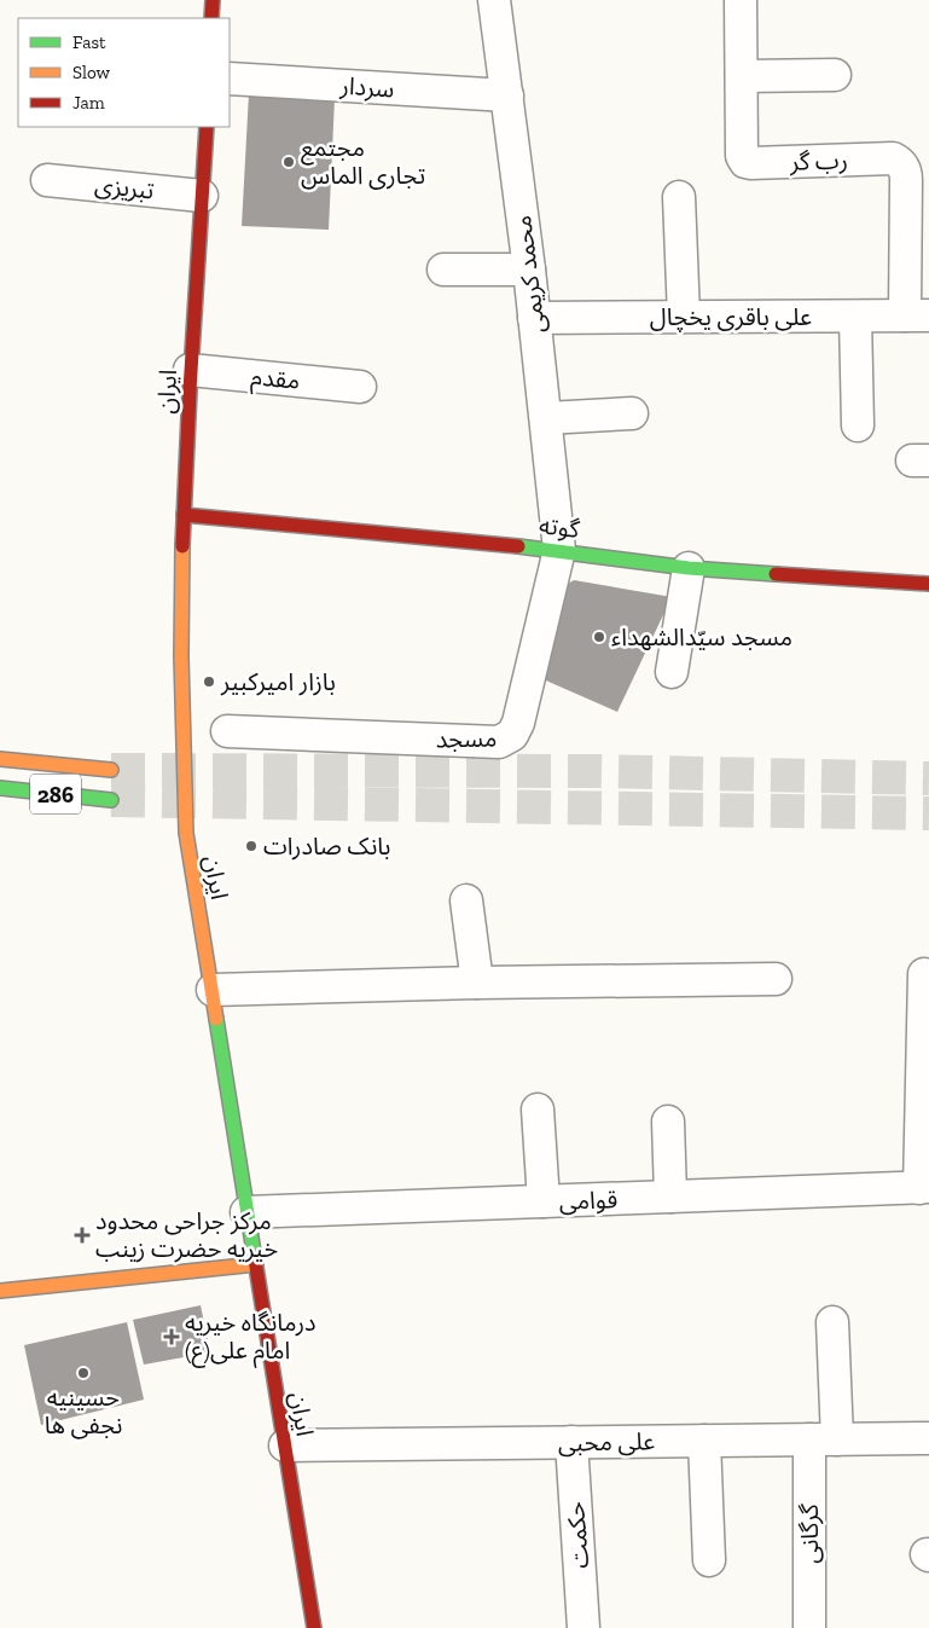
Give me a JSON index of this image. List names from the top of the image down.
{
  "streets": {
    "main road": ["ایران", "گوته", "286"],
    "street": [
      "سردار",
      "رب گر",
      "تبریزی",
      "محمد کریمی",
      "علی باقری یخچال",
      "مقدم",
      "مسجد",
      "قوامی",
      "علی محبی",
      "گرگانی",
      "حکمت"
    ]
  },
  "crossings": [
    ["سردار", "محمد کریمی"],
    ["رب گر", "علی باقری یخچال"],
    ["تبریزی", "ایران"],
    ["محمد کریمی", "علی باقری یخچال"],
    ["محمد کریمی", "گوته"],
    ["محمد کریمی", "مسجد"],
    ["مقدم", "ایران"],
    ["ایران", "گوته"],
    ["ایران", "قوامی"],
    ["ایران", "علی محبی"],
    ["گوته", "مسجد"],
    ["علی محبی", "گرگانی"],
    ["علی محبی", "حکمت"]
  ],
  "places": {
    "other": [
      "مجتمع تجاری الماس",
      "مسجد سیّدالشهداء",
      "بازار امیرکبیر",
      "بانک صادرات",
      "حسینیه نجفی ها"
    ],
    "health": ["مرکز جراحی محدود خیریه حضرت زینب", "درمانگاه خیریه امام علی(ع)"]
  },
  "legend": ["Fast", "Slow", "Jam"]
}
